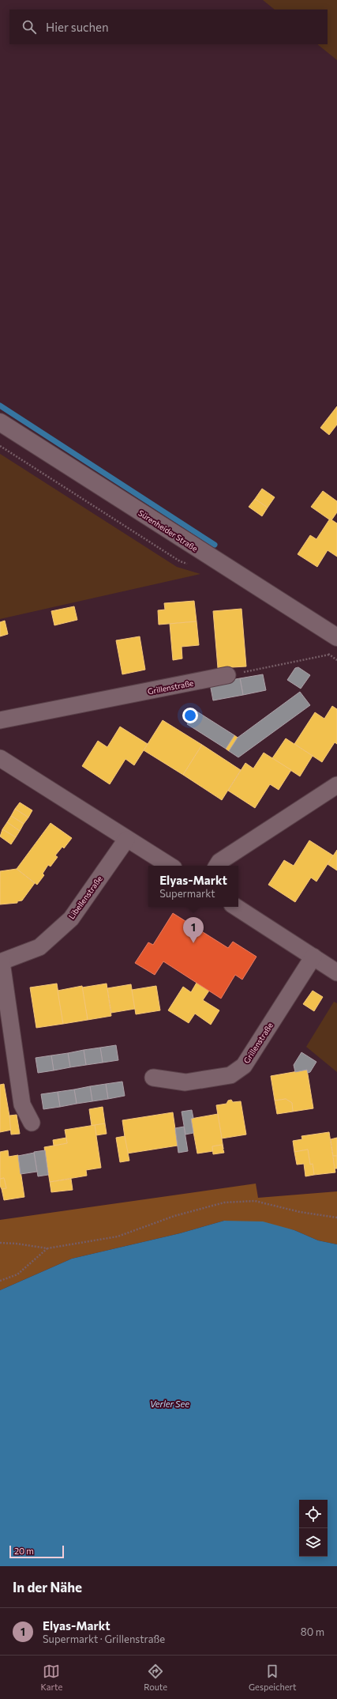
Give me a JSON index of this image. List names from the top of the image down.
{
  "streets": {
    "main road": ["Sürenheider Straße"],
    "street": ["Grillenstraße", "Libellenstraße"]
  },
  "water": ["Verler See"],
  "scale_bar": "20 m",
  "page": {
    "search": "Hier suchen",
    "popup": ["Elyas-Markt", "Supermarkt"],
    "pins": "1",
    "scale": "20 m",
    "heading": "In der Nähe",
    "list": [
      {
        "mark": "1",
        "name": "Elyas-Markt",
        "note": "Supermarkt · Grillenstraße",
        "value": "80 m"
      }
    ],
    "nav": ["Karte", "Route", "Gespeichert"]
  }
}
